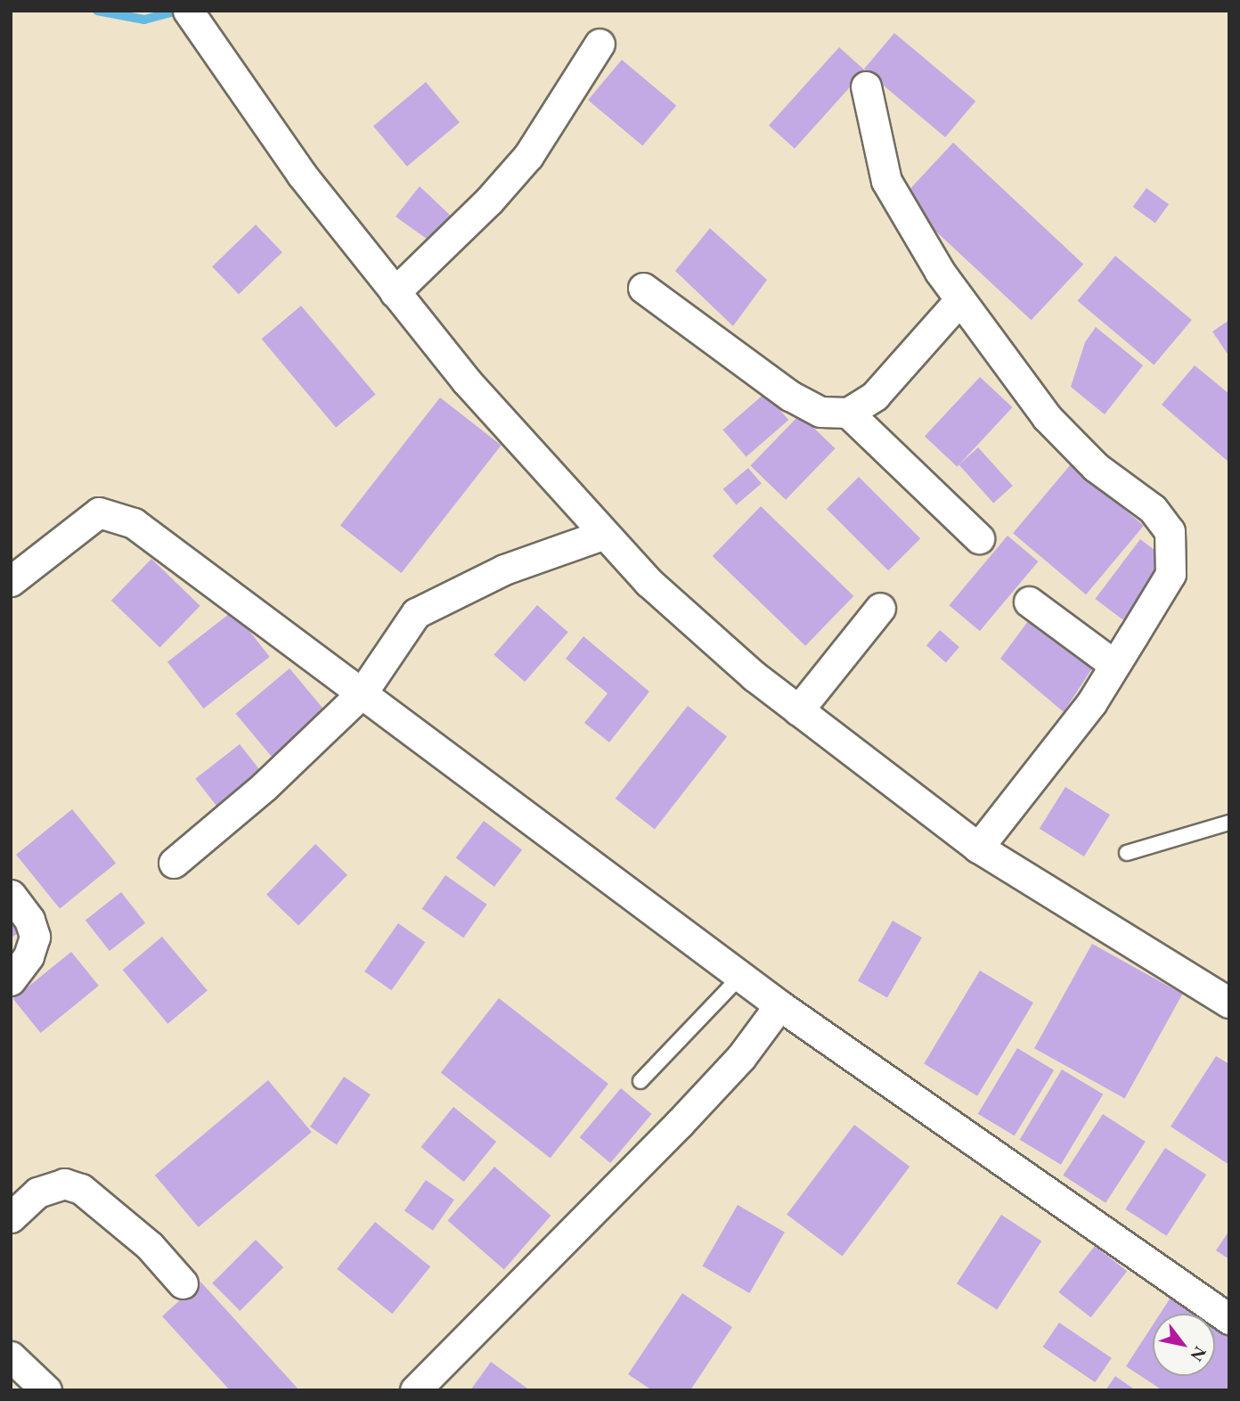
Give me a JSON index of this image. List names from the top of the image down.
{
  "north": "bottom right"
}
